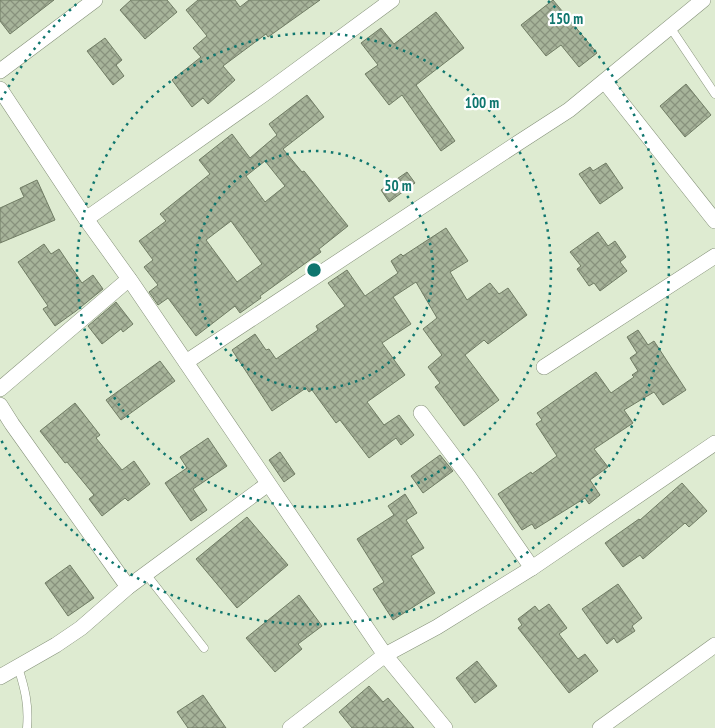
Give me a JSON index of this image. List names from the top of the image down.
{
  "rings": ["150 m", "100 m", "50 m"]
}
